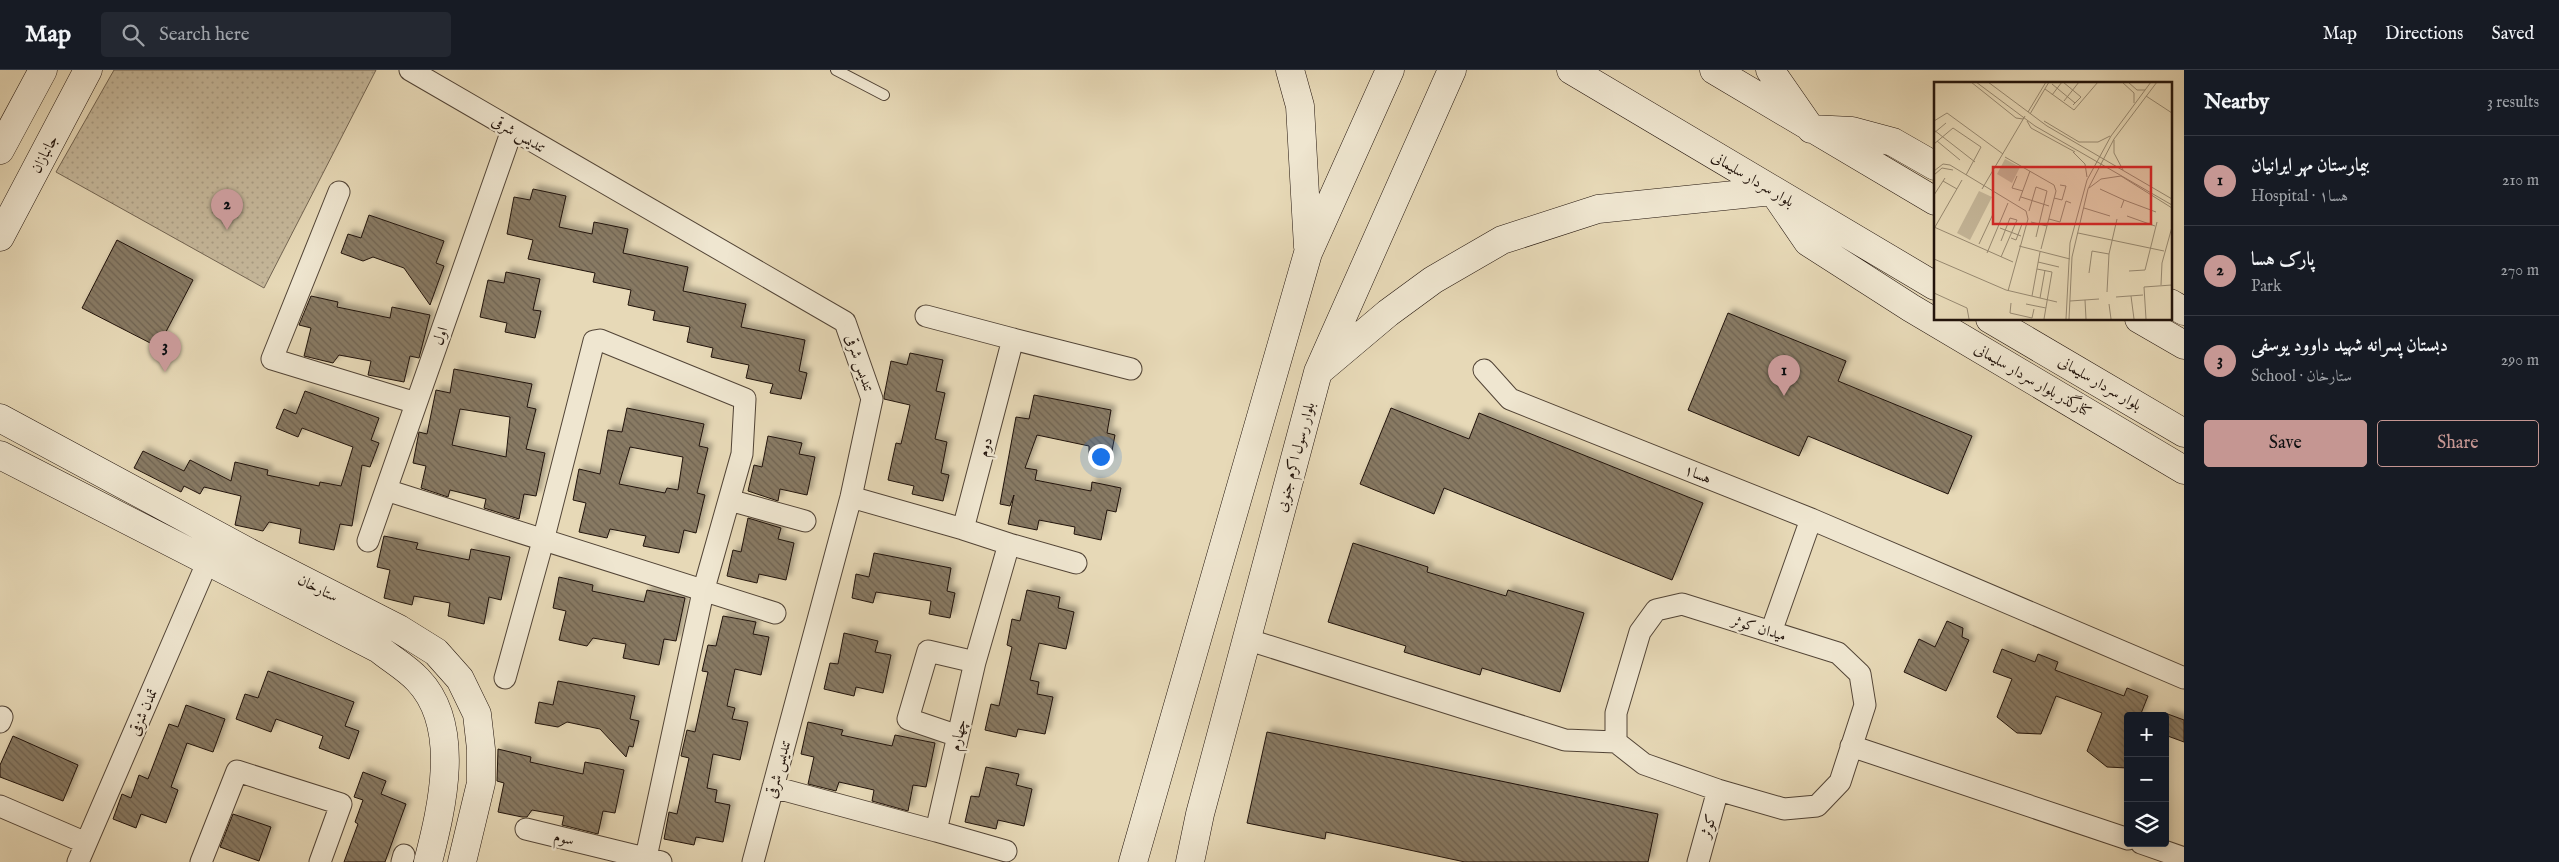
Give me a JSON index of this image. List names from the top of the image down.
{
  "streets": {
    "main road": [
      "جانبازان",
      "بلوار سردار سلیمانی",
      "کنارگذر بلوار سردار سلیمانی",
      "بلوار رسول اکرم جنوبی",
      "ستارخان"
    ],
    "street": [
      "تندیس شرقی",
      "اول",
      "دوم",
      "هسا۱",
      "میدان کوثر",
      "تمدن شزقی",
      "چهارم",
      "کوثر",
      "سوم"
    ]
  },
  "crossings": [
    ["تندیس شرقی", "اول"],
    ["بلوار سردار سلیمانی", "کنارگذر بلوار سردار سلیمانی"],
    ["ستارخان", "تمدن شزقی"],
    ["میدان کوثر", "کوثر"]
  ],
  "page": {
    "header": "Map",
    "search": "Search here",
    "nav": ["Map", "Directions", "Saved"],
    "heading": ["Nearby", "3 results"],
    "list": [
      {
        "mark": "1",
        "name": "بیمارستان مهر ایرانیان",
        "note": "Hospital · هسا۱",
        "value": "210 m"
      },
      {
        "mark": "2",
        "name": "پارک هسا",
        "note": "Park",
        "value": "270 m"
      },
      {
        "mark": "3",
        "name": "دبستان پسرانه شهید داوود یوسفی",
        "note": "School · ستارخان",
        "value": "290 m"
      }
    ],
    "pins": ["2", "3", "1"],
    "buttons": ["Save", "Share"],
    "map_buttons": ["+", "−"]
  }
}
